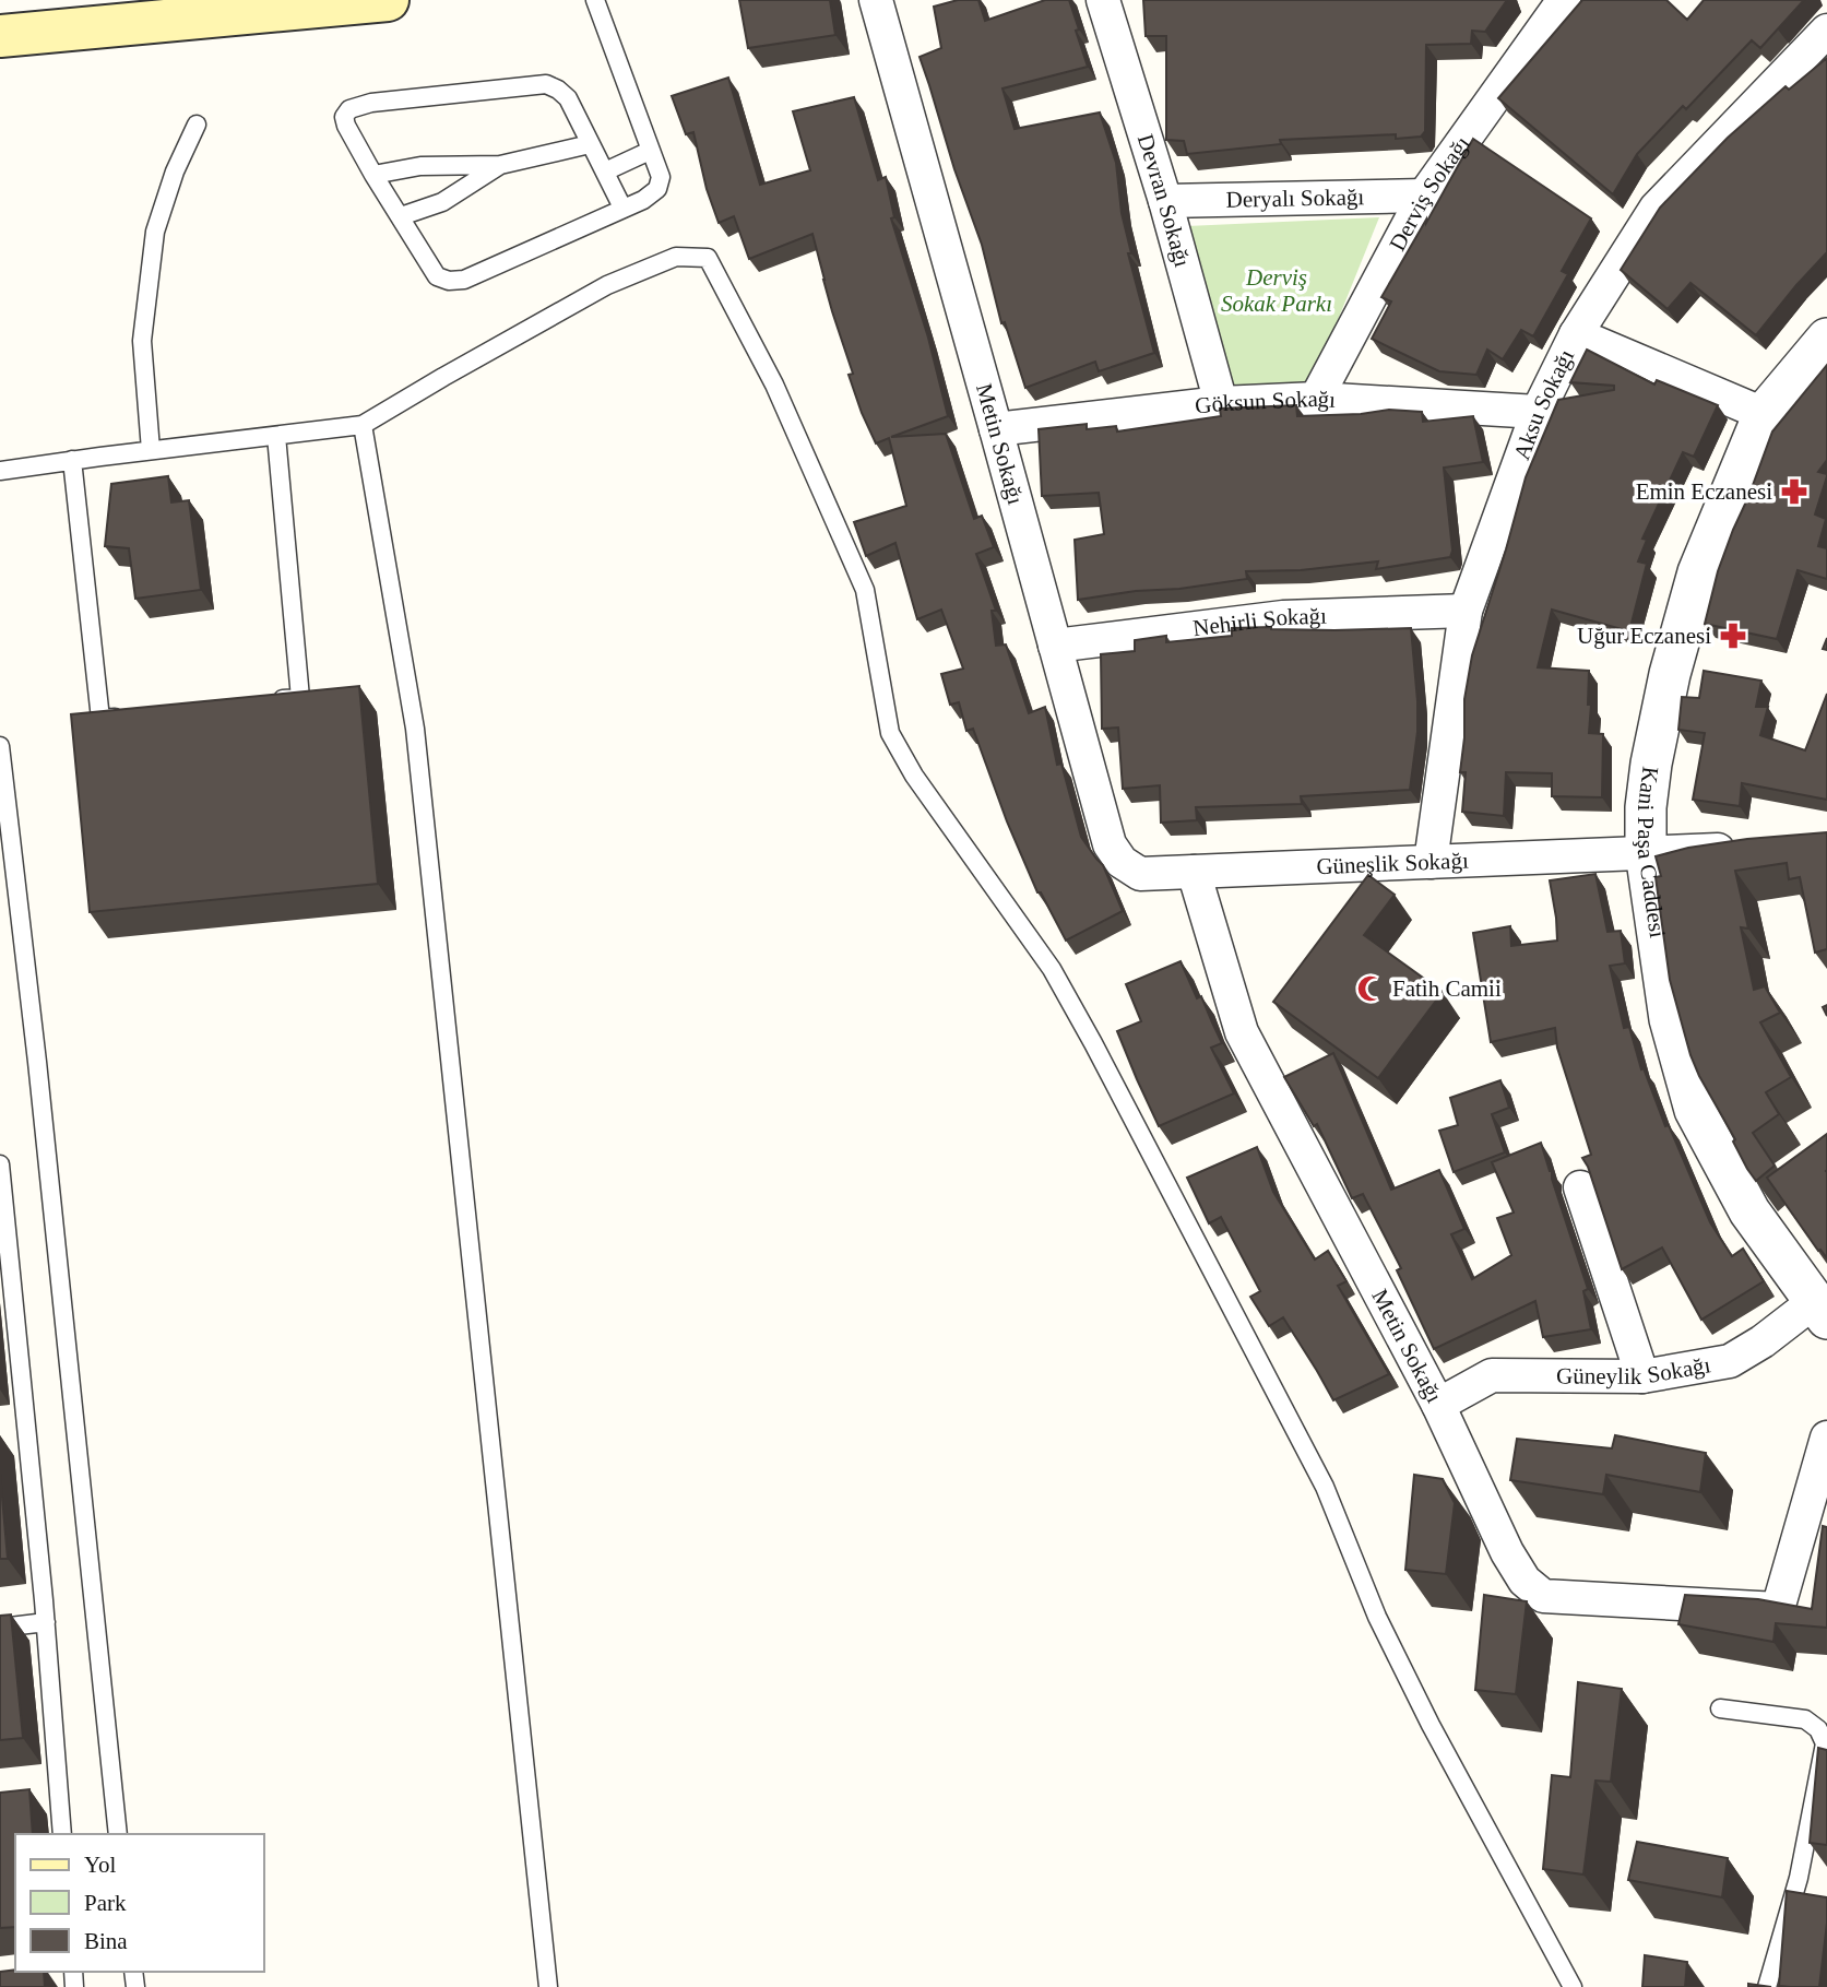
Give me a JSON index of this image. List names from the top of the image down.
{
  "streets": {
    "street": [
      "Derviş Sokağı",
      "Deryalı Sokağı",
      "Devran Sokağı",
      "Göksun Sokağı",
      "Aksu Sokağı",
      "Metin Sokağı",
      "Nehirli Sokağı",
      "Kani Paşa Caddesi",
      "Güneşlik Sokağı",
      "Güneylik Sokağı"
    ]
  },
  "crossings": [
    ["Derviş Sokağı", "Deryalı Sokağı"],
    ["Derviş Sokağı", "Göksun Sokağı"],
    ["Deryalı Sokağı", "Devran Sokağı"],
    ["Devran Sokağı", "Göksun Sokağı"],
    ["Göksun Sokağı", "Aksu Sokağı"],
    ["Göksun Sokağı", "Metin Sokağı"],
    ["Aksu Sokağı", "Nehirli Sokağı"],
    ["Aksu Sokağı", "Güneşlik Sokağı"],
    ["Metin Sokağı", "Nehirli Sokağı"],
    ["Metin Sokağı", "Güneşlik Sokağı"],
    ["Metin Sokağı", "Güneylik Sokağı"],
    ["Kani Paşa Caddesi", "Güneşlik Sokağı"],
    ["Kani Paşa Caddesi", "Güneylik Sokağı"]
  ],
  "parks": ["Derviş Sokak Parkı"],
  "places": {
    "pharmacy": ["Emin Eczanesi", "Uğur Eczanesi"],
    "mosque": ["Fatih Camii"]
  },
  "legend": ["Yol", "Park", "Bina"]
}
